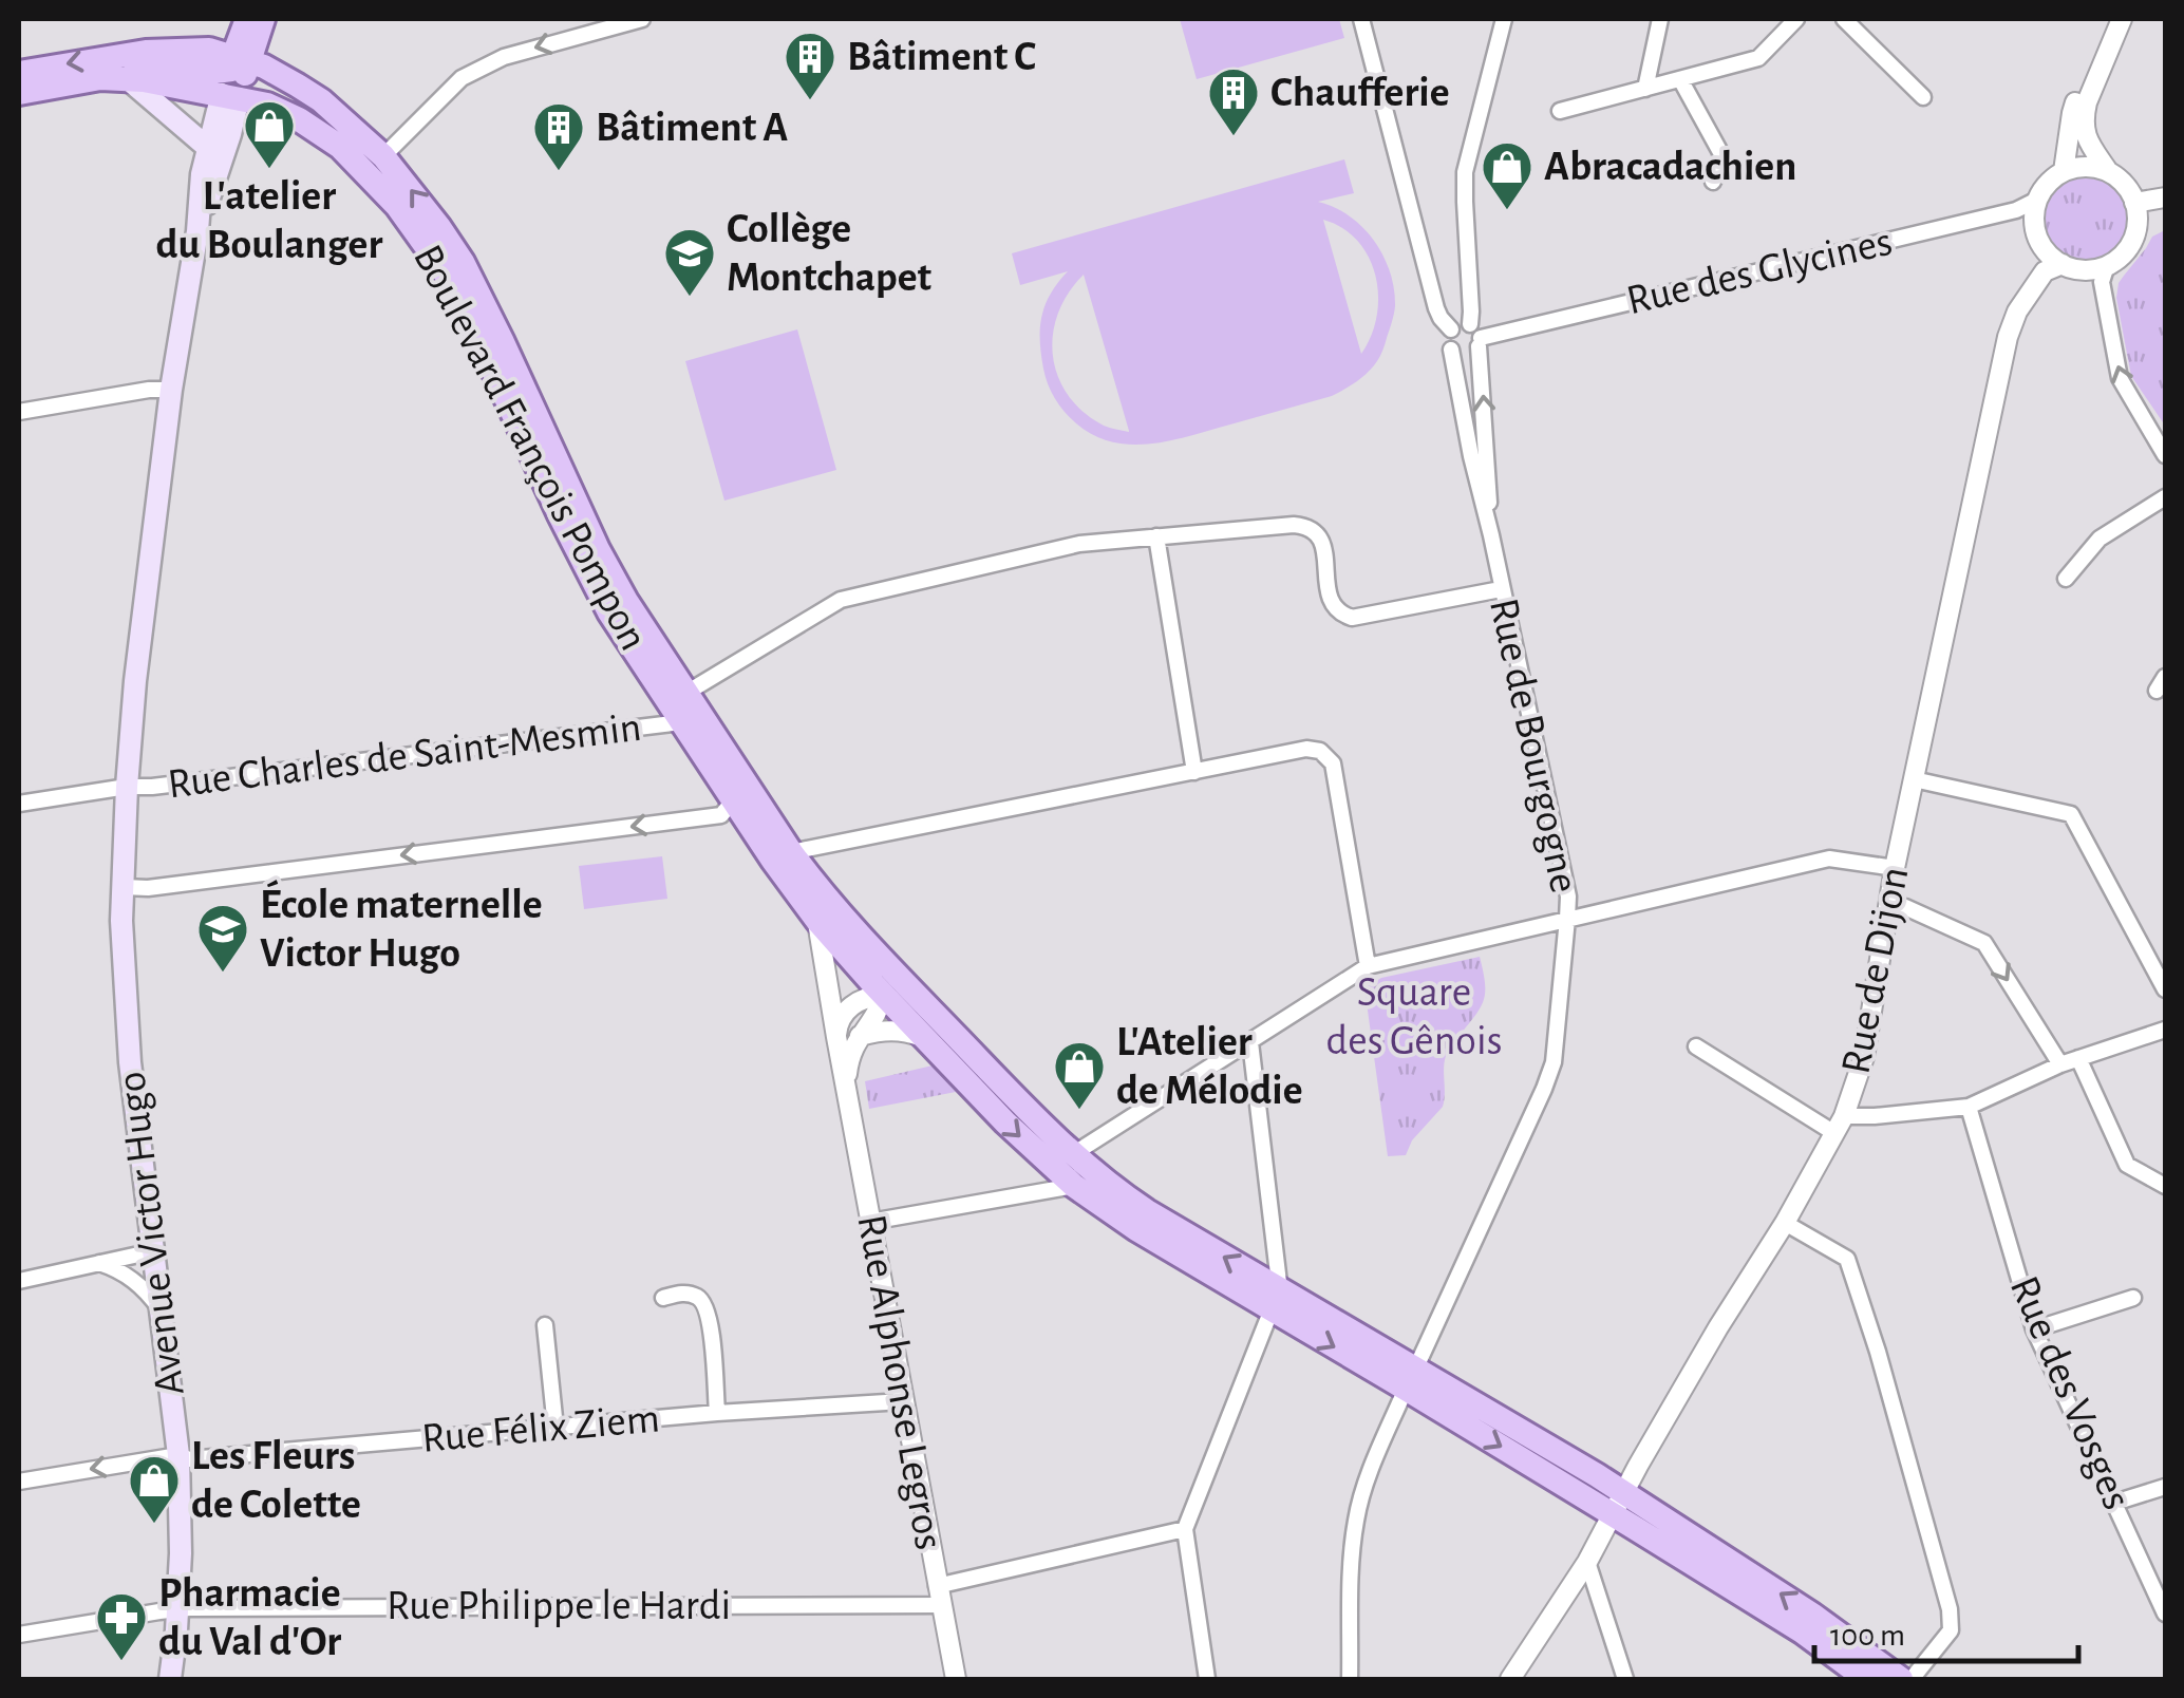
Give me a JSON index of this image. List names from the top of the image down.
{
  "streets": {
    "main road": ["Boulevard François Pompon", "Avenue Victor Hugo"],
    "street": [
      "Rue des Glycines",
      "Rue de Bourgogne",
      "Rue Charles de Saint-Mesmin",
      "Rue de Dijon",
      "Rue Alphonse Legros",
      "Rue des Vosges",
      "Rue Félix Ziem",
      "Rue Philippe le Hardi"
    ]
  },
  "crossings": [
    ["Rue des Glycines", "Rue de Bourgogne"],
    ["Rue des Glycines", "Rue de Dijon"],
    ["Boulevard François Pompon", "Rue de Bourgogne"],
    ["Boulevard François Pompon", "Rue Charles de Saint-Mesmin"],
    ["Boulevard François Pompon", "Rue de Dijon"],
    ["Boulevard François Pompon", "Avenue Victor Hugo"],
    ["Boulevard François Pompon", "Rue Alphonse Legros"],
    ["Rue Charles de Saint-Mesmin", "Avenue Victor Hugo"],
    ["Avenue Victor Hugo", "Rue Félix Ziem"],
    ["Avenue Victor Hugo", "Rue Philippe le Hardi"],
    ["Rue Alphonse Legros", "Rue Félix Ziem"],
    ["Rue Alphonse Legros", "Rue Philippe le Hardi"]
  ],
  "parks": ["Square des Gênois"],
  "places": {
    "building": ["Bâtiment C", "Chaufferie", "Bâtiment A"],
    "shop": [
      "L'atelier du Boulanger",
      "Abracadachien",
      "L'Atelier de Mélodie",
      "Les Fleurs de Colette"
    ],
    "school or university": ["Collège Montchapet", "École maternelle Victor Hugo"],
    "pharmacy": ["Pharmacie du Val d'Or"]
  },
  "scale_bar": "100 m"
}
